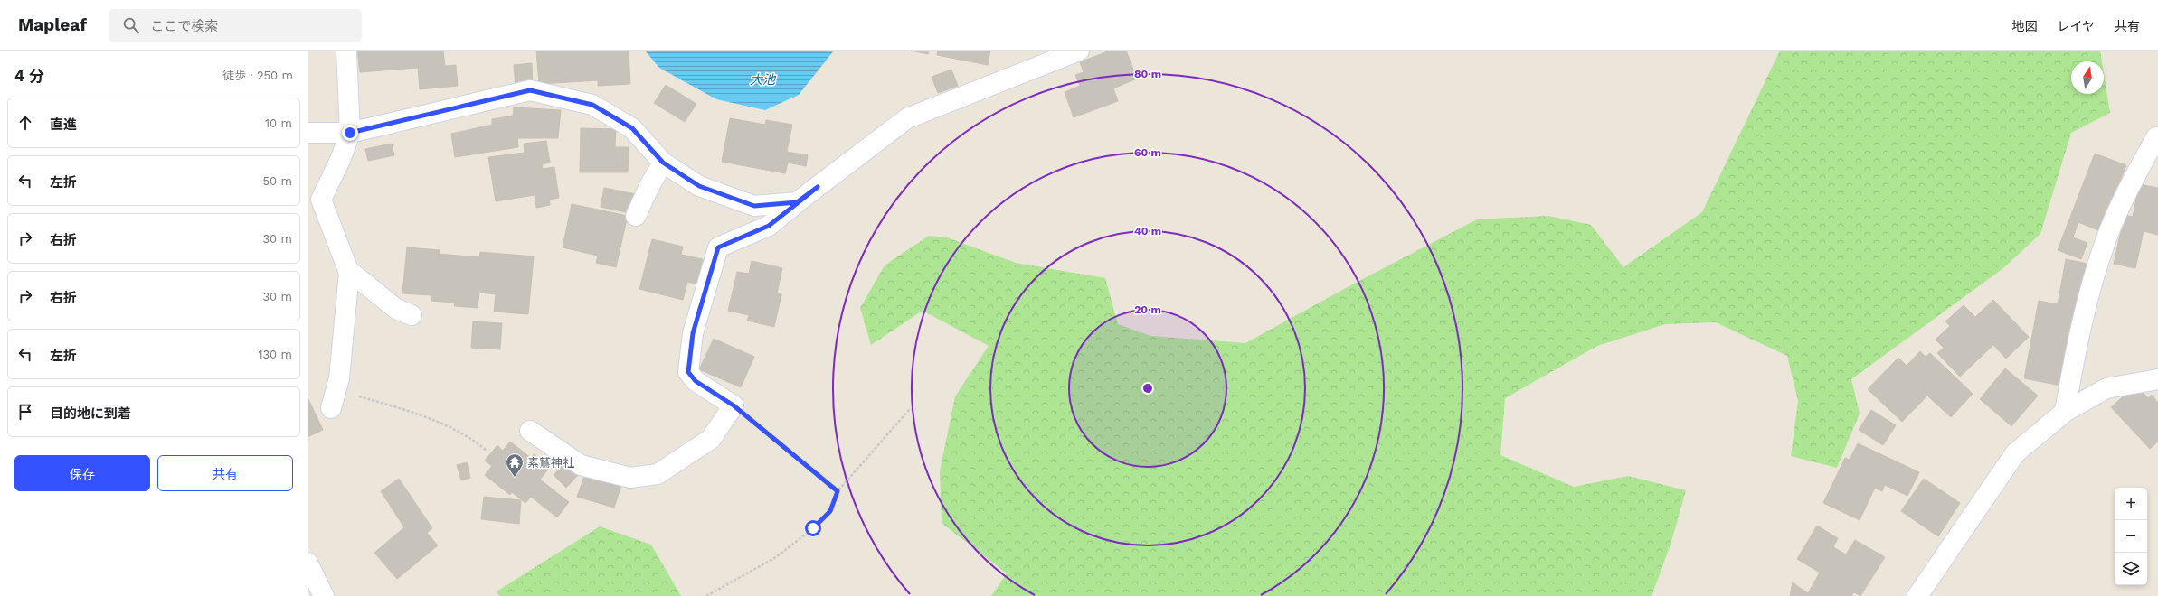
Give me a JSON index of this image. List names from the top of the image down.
{
  "water": ["大池"],
  "places": {
    "temple": ["素鷲神社"]
  },
  "north": "top",
  "page": {
    "header": "Mapleaf",
    "search": "ここで検索",
    "nav": ["地図", "レイヤ", "共有"],
    "heading": ["4 分", "徒歩 · 250 m"],
    "list": [
      ["直進", "10 m"],
      ["左折", "50 m"],
      ["右折", "30 m"],
      ["右折", "30 m"],
      ["左折", "130 m"],
      "目的地に到着"
    ],
    "buttons": ["保存", "共有"],
    "map_buttons": ["+", "−"]
  },
  "rings": [
    "80 m",
    "60 m",
    "40 m",
    "20 m"
  ]
}
